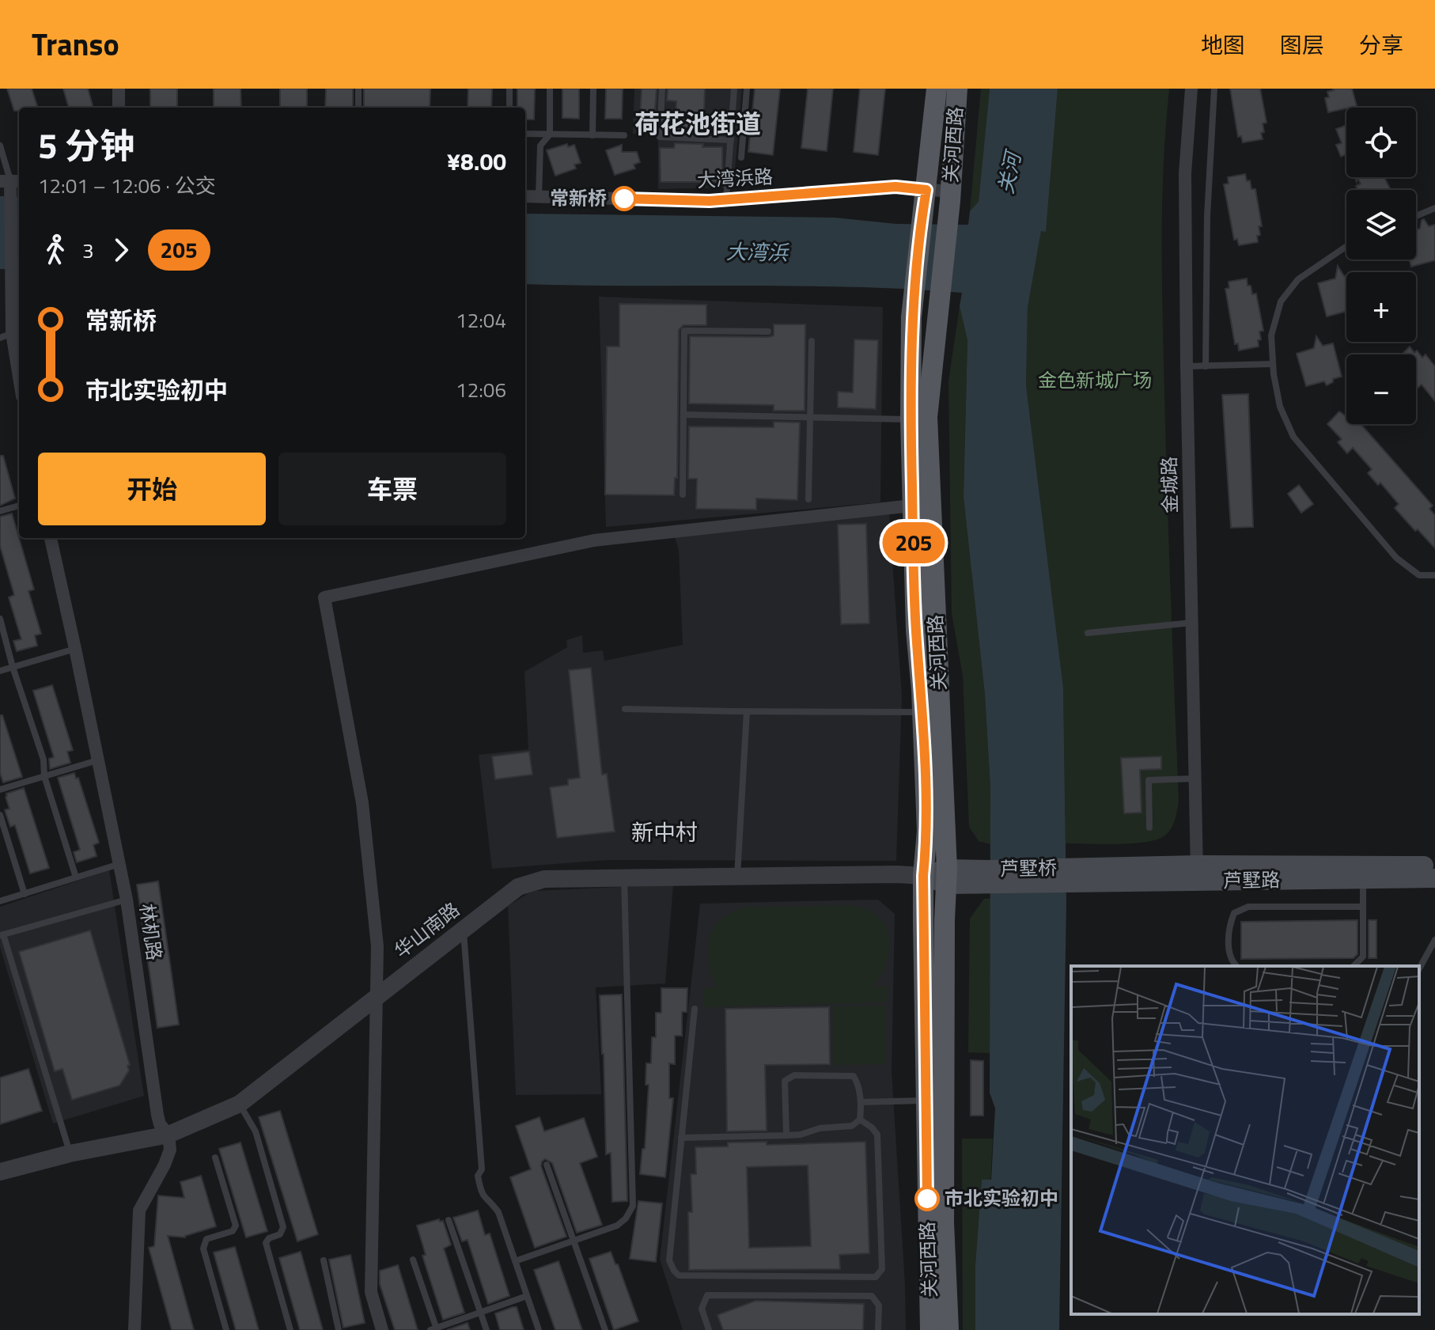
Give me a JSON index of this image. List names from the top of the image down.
{
  "streets": {
    "main road": ["关河西路", "芦墅桥", "芦墅路"],
    "street": [
      "大湾浜路",
      "金城路",
      "华山南路",
      "林机路"
    ]
  },
  "crossings": [
    ["关河西路", "大湾浜路"],
    ["关河西路", "芦墅桥"],
    ["关河西路", "华山南路"],
    ["金城路", "芦墅路"],
    ["芦墅桥", "芦墅路"],
    ["华山南路", "林机路"]
  ],
  "districts": ["荷花池街道", "新中村"],
  "water": ["关河", "大湾浜"],
  "parks": ["金色新城广场"],
  "places": ["常新桥", "市北实验初中"],
  "lines": ["bus line 205"],
  "page": {
    "header": "Transo",
    "nav": ["地图", "图层", "分享"],
    "on_map": "205",
    "map_buttons": ["+", "−"],
    "heading": ["5 分钟", "12:01 – 12:06 · 公交", "¥8.00"],
    "legs": ["3", "205"],
    "list": [
      {
        "name": "常新桥",
        "value": "12:04"
      },
      {
        "name": "市北实验初中",
        "value": "12:06"
      }
    ],
    "buttons": ["开始", "车票"]
  }
}
